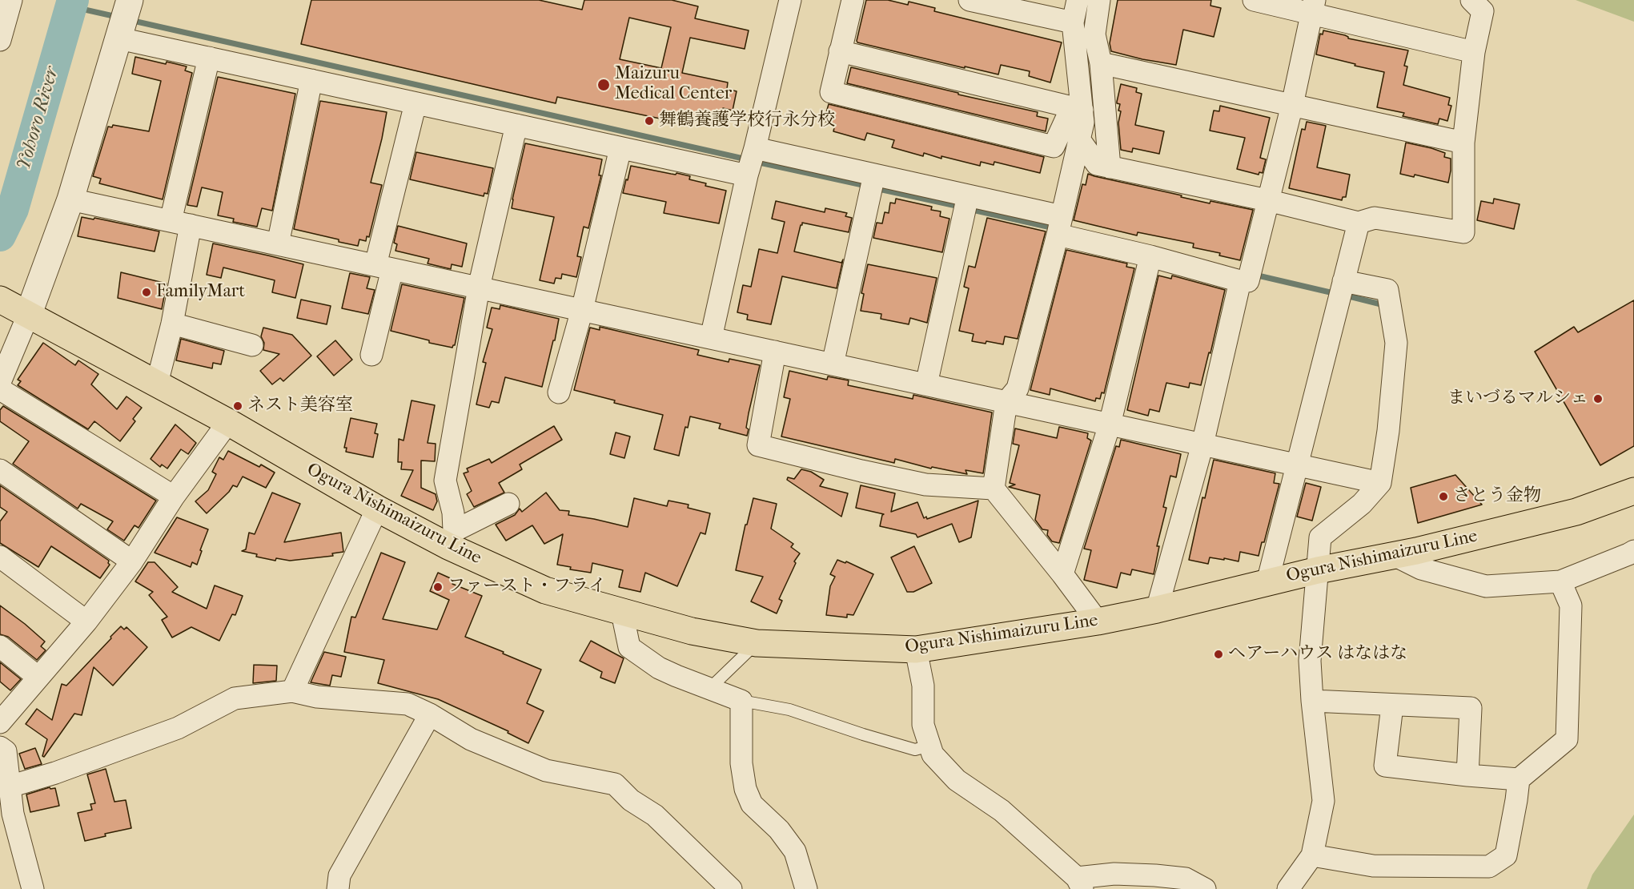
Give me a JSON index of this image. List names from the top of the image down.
{
  "streets": {
    "main road": ["Ogura Nishimaizuru Line"]
  },
  "water": ["Yohoro River"],
  "places": [
    "Maizuru Medical Center",
    "舞鶴養護学校行永分校",
    "FamilyMart",
    "まいづるマルシェ",
    "ネスト美容室",
    "さとう金物",
    "ファースト・フライ",
    "ヘアーハウス はなはな"
  ]
}
